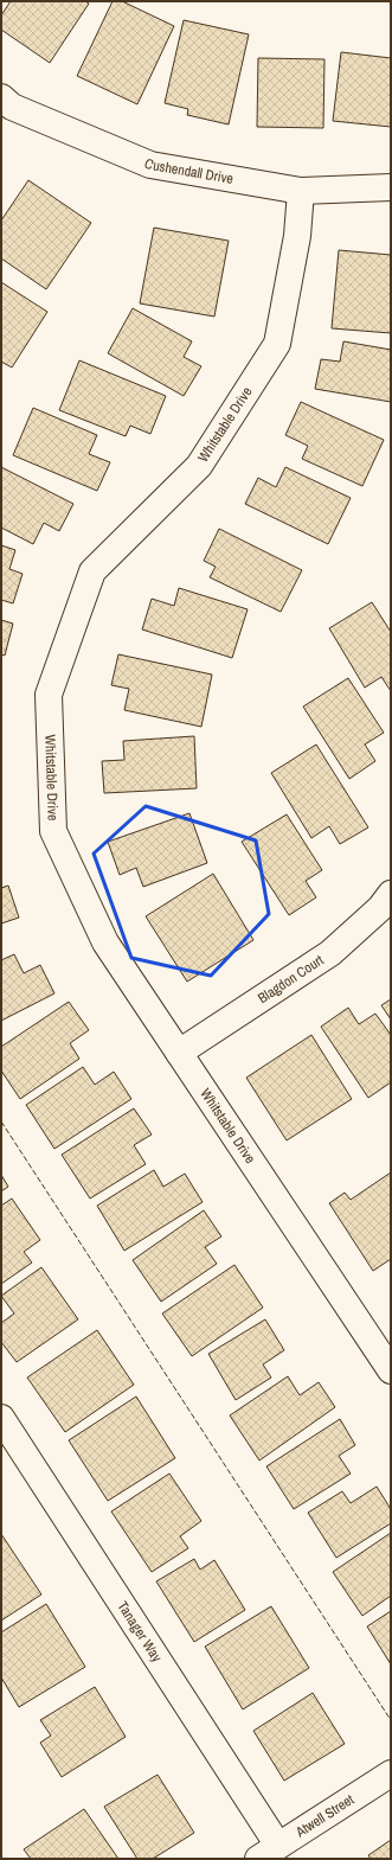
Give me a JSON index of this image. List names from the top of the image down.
{
  "streets": {
    "street": [
      "Cushendall Drive",
      "Whitstable Drive",
      "Blagdon Court",
      "Tanager Way",
      "Atwell Street"
    ]
  },
  "crossings": [
    ["Cushendall Drive", "Whitstable Drive"],
    ["Whitstable Drive", "Blagdon Court"],
    ["Tanager Way", "Atwell Street"]
  ]
}
